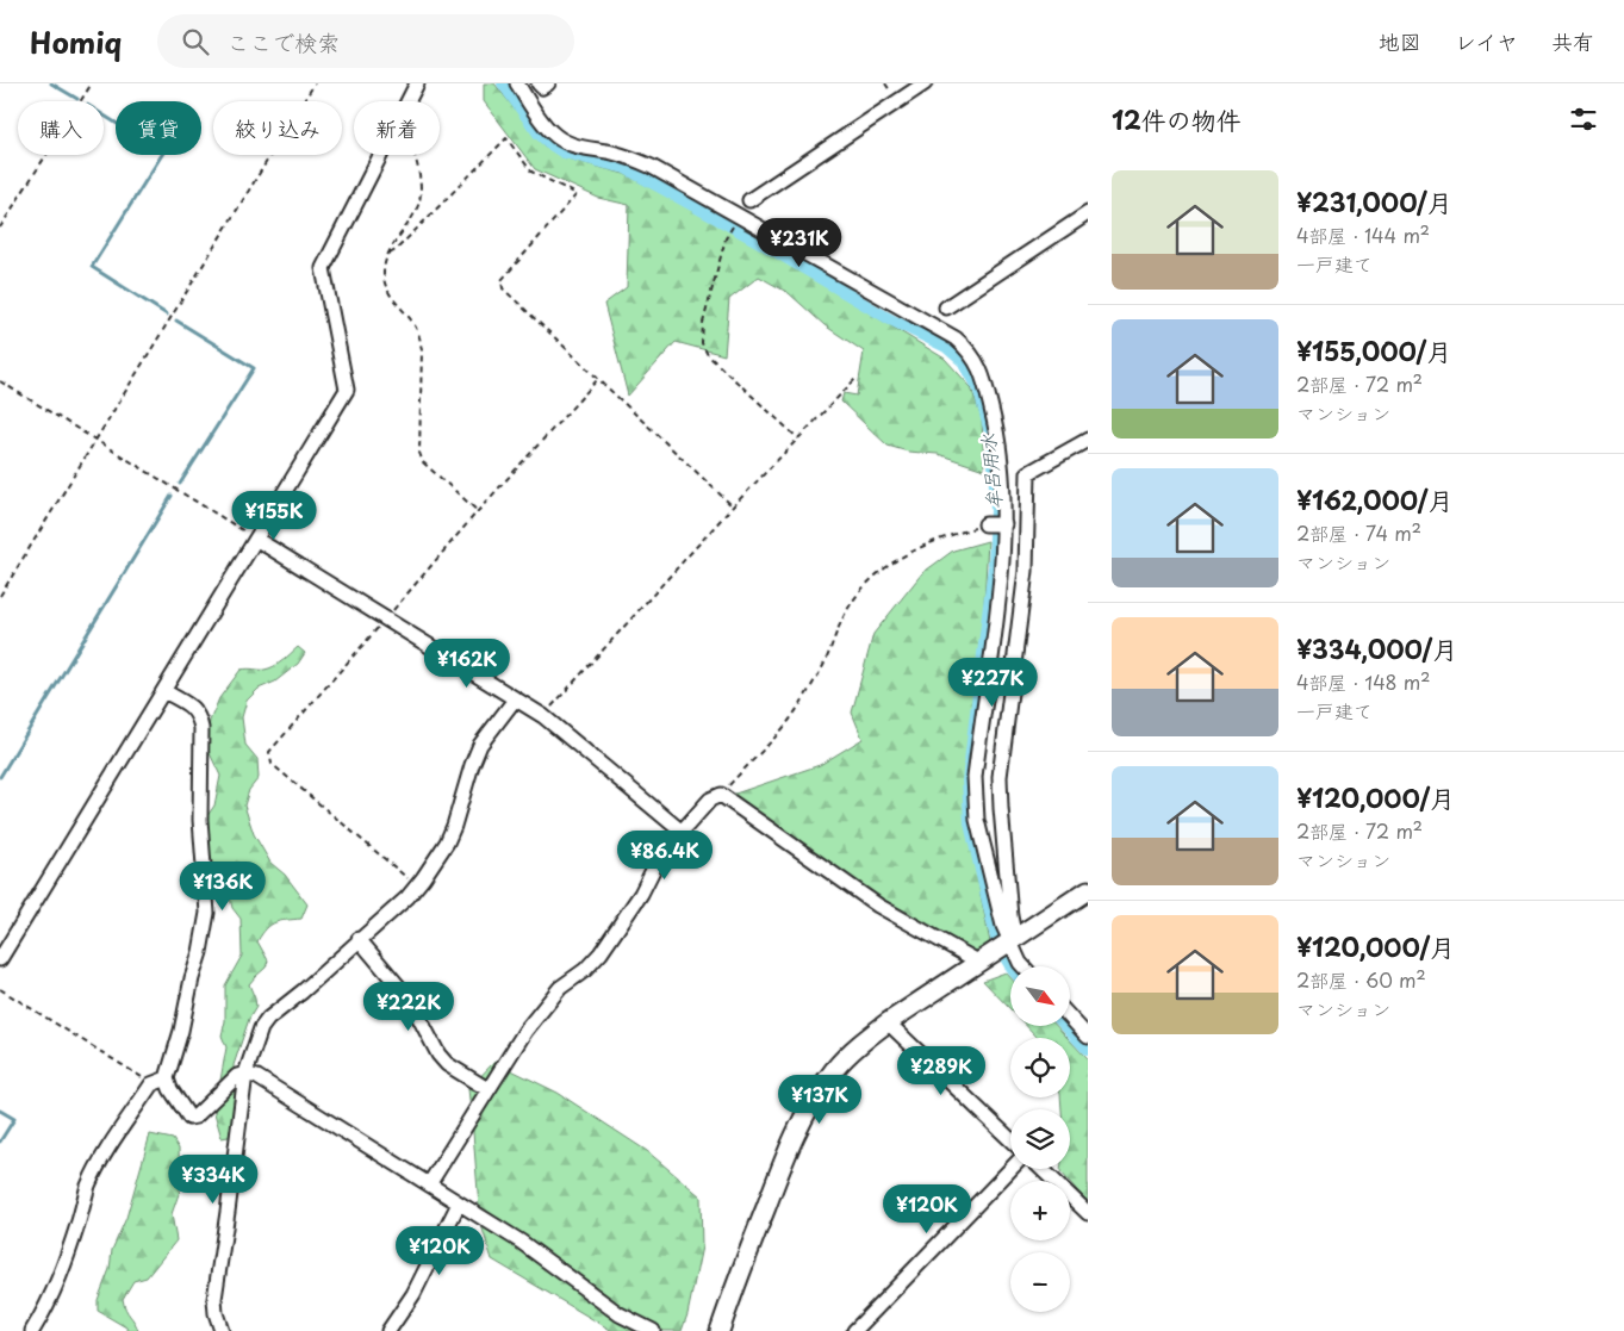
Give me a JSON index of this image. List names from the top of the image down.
{
  "water": ["牟呂用水"],
  "north": "bottom right",
  "page": {
    "header": "Homiq",
    "search": "ここで検索",
    "nav": ["地図", "レイヤ", "共有"],
    "heading": "12件の物件",
    "chip": [
      "購入",
      "賃貸",
      "絞り込み",
      "新着"
    ],
    "list": [
      {
        "name": "¥231,000/月",
        "note": "4部屋 · 144 m² · 一戸建て"
      },
      {
        "name": "¥155,000/月",
        "note": "2部屋 · 72 m² · マンション"
      },
      {
        "name": "¥162,000/月",
        "note": "2部屋 · 74 m² · マンション"
      },
      {
        "name": "¥334,000/月",
        "note": "4部屋 · 148 m² · 一戸建て"
      },
      {
        "name": "¥120,000/月",
        "note": "2部屋 · 72 m² · マンション"
      },
      {
        "name": "¥120,000/月",
        "note": "2部屋 · 60 m² · マンション"
      }
    ],
    "price": [
      "¥231K",
      "¥155K",
      "¥162K",
      "¥227K",
      "¥86.4K",
      "¥136K",
      "¥222K",
      "¥289K",
      "¥137K",
      "¥334K",
      "¥120K",
      "¥120K"
    ],
    "map_buttons": ["+", "−"]
  }
}
